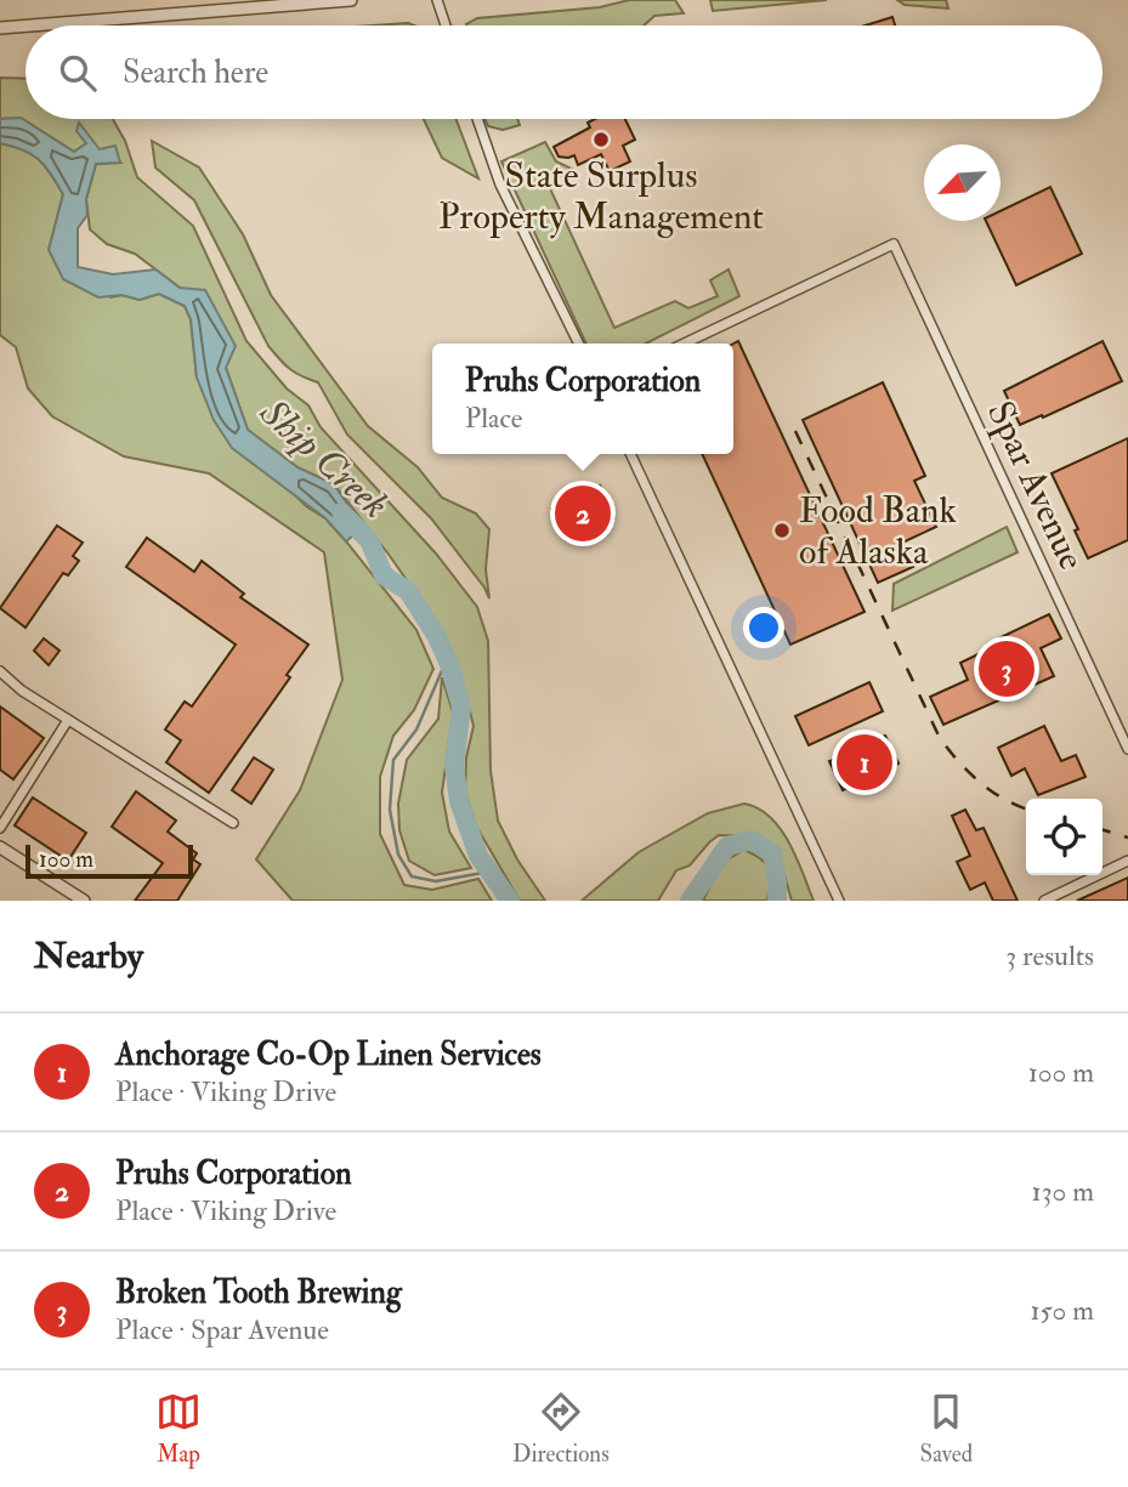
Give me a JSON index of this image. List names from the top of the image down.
{
  "streets": {
    "street": ["Spar Avenue"]
  },
  "water": ["Ship Creek"],
  "places": ["State Surplus Property Management", "Food Bank of Alaska"],
  "scale_bar": "100 m",
  "north": "bottom left",
  "page": {
    "search": "Search here",
    "popup": ["Pruhs Corporation", "Place"],
    "pins": ["2", "3", "1"],
    "scale": "100 m",
    "heading": ["Nearby", "3 results"],
    "list": [
      {
        "mark": "1",
        "name": "Anchorage Co-Op Linen Services",
        "note": "Place · Viking Drive",
        "value": "100 m"
      },
      {
        "mark": "2",
        "name": "Pruhs Corporation",
        "note": "Place · Viking Drive",
        "value": "130 m"
      },
      {
        "mark": "3",
        "name": "Broken Tooth Brewing",
        "note": "Place · Spar Avenue",
        "value": "150 m"
      }
    ],
    "nav": ["Map", "Directions", "Saved"]
  }
}
